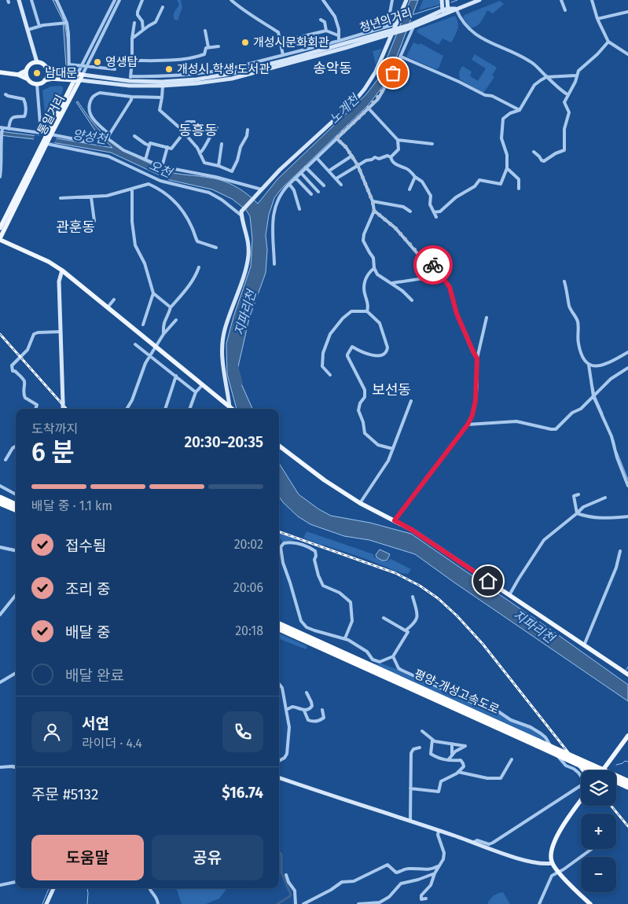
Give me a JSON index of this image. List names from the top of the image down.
{
  "streets": {
    "highway": ["평양-개성고속도로"],
    "main road": ["청년의거리", "통일거리"]
  },
  "crossings": [
    ["청년의거리", "통일거리"]
  ],
  "districts": [
    "송악동",
    "동흥동",
    "관훈동",
    "보선동"
  ],
  "water": [
    "노계천",
    "양성천",
    "오천",
    "지파리천"
  ],
  "places": [
    "개성시문화회관",
    "영생탑",
    "개성시 학생 도서관",
    "남대문"
  ],
  "page": {
    "heading": ["6 분", "도착까지", "20:30–20:35"],
    "panel": [
      "서연",
      "라이더 · 4.4",
      "주문 #5132",
      "$16.74"
    ],
    "bar": "배달 중 · 1.1 km",
    "list": [
      ["접수됨", "20:02"],
      ["조리 중", "20:06"],
      ["배달 중", "20:18"],
      "배달 완료"
    ],
    "map_buttons": ["+", "−"],
    "buttons": ["도움말", "공유"]
  }
}
